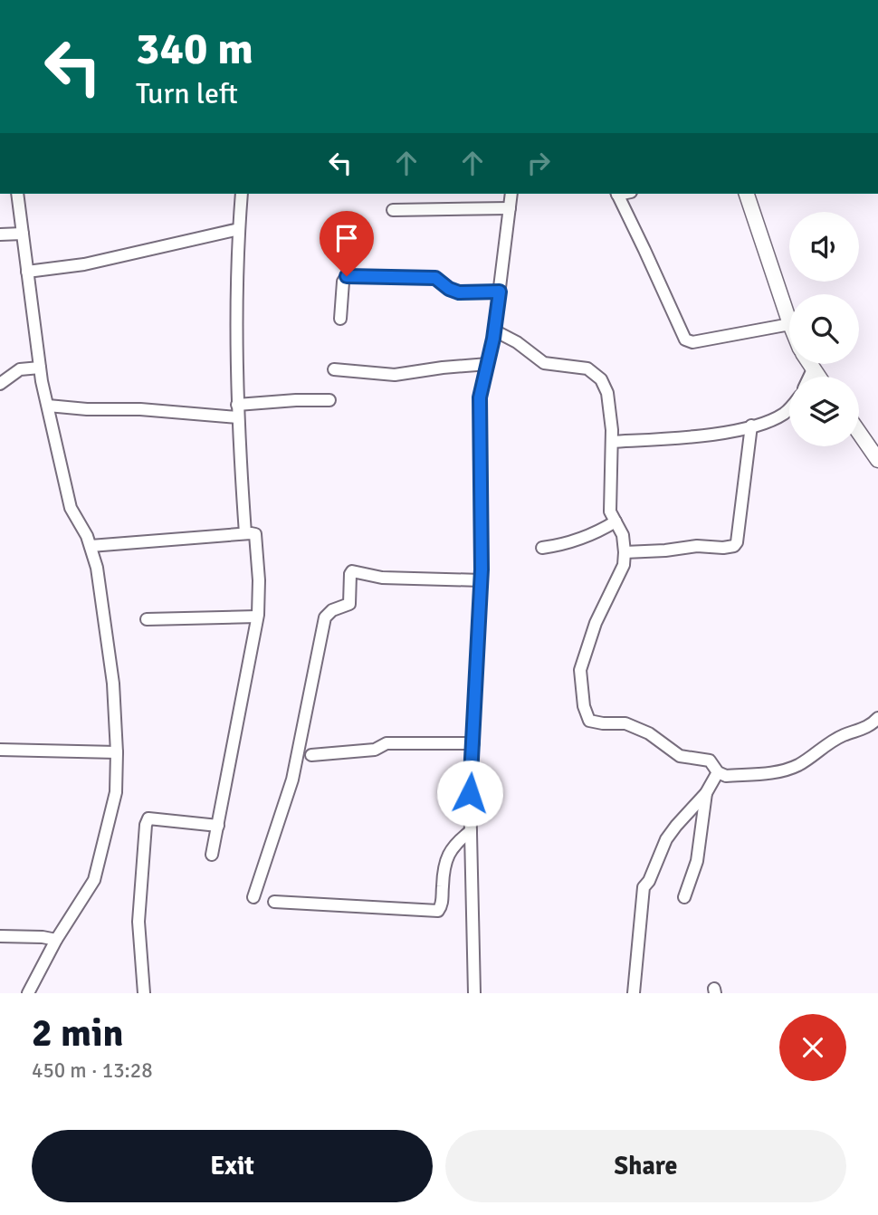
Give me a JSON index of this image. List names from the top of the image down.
{
  "page": {
    "turn": ["340 m", "Turn left"],
    "heading": ["2 min", "450 m · 13:28"],
    "buttons": ["Exit", "Share"]
  }
}
